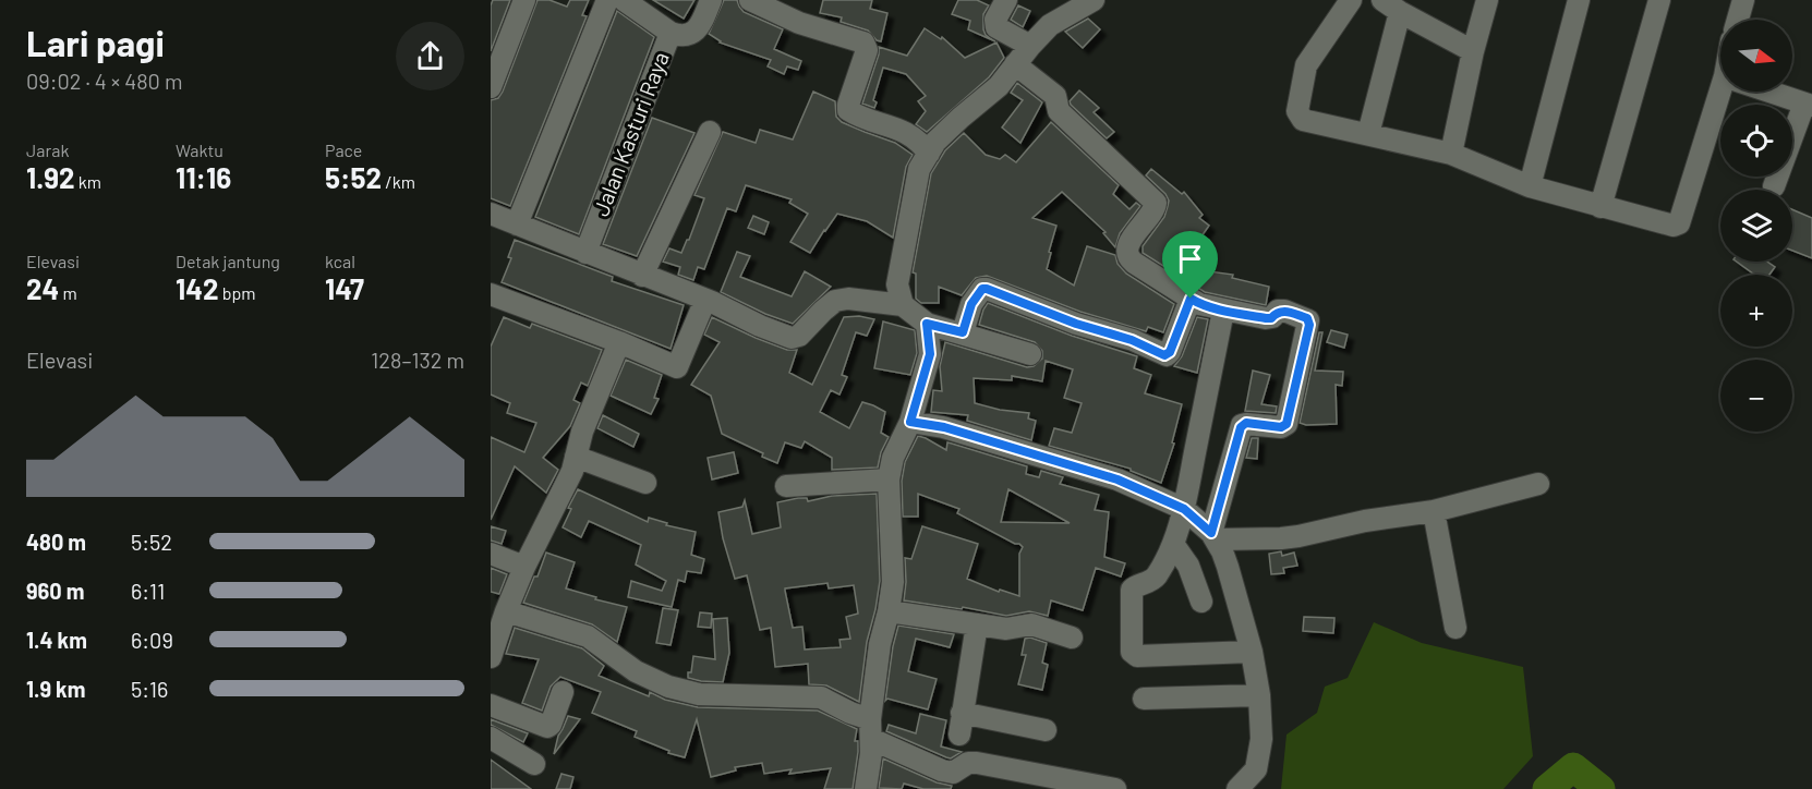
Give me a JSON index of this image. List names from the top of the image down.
{
  "streets": {
    "street": ["Jalan Kasturi Raya"]
  },
  "north": "right",
  "page": {
    "heading": ["Lari pagi", "09:02 · 4 × 480 m"],
    "map_buttons": ["+", "−"],
    "stats": [
      ["Jarak", "1.92 km"],
      ["Waktu", "11:16"],
      ["Pace", "5:52 /km"],
      ["Elevasi", "24 m"],
      ["Detak jantung", "142 bpm"],
      ["kcal", "147"]
    ],
    "chart": ["Elevasi", "128–132 m"],
    "list": [
      {
        "name": "480 m",
        "note": "5:52"
      },
      {
        "name": "960 m",
        "note": "6:11"
      },
      {
        "name": "1.4 km",
        "note": "6:09"
      },
      {
        "name": "1.9 km",
        "note": "5:16"
      }
    ]
  }
}
